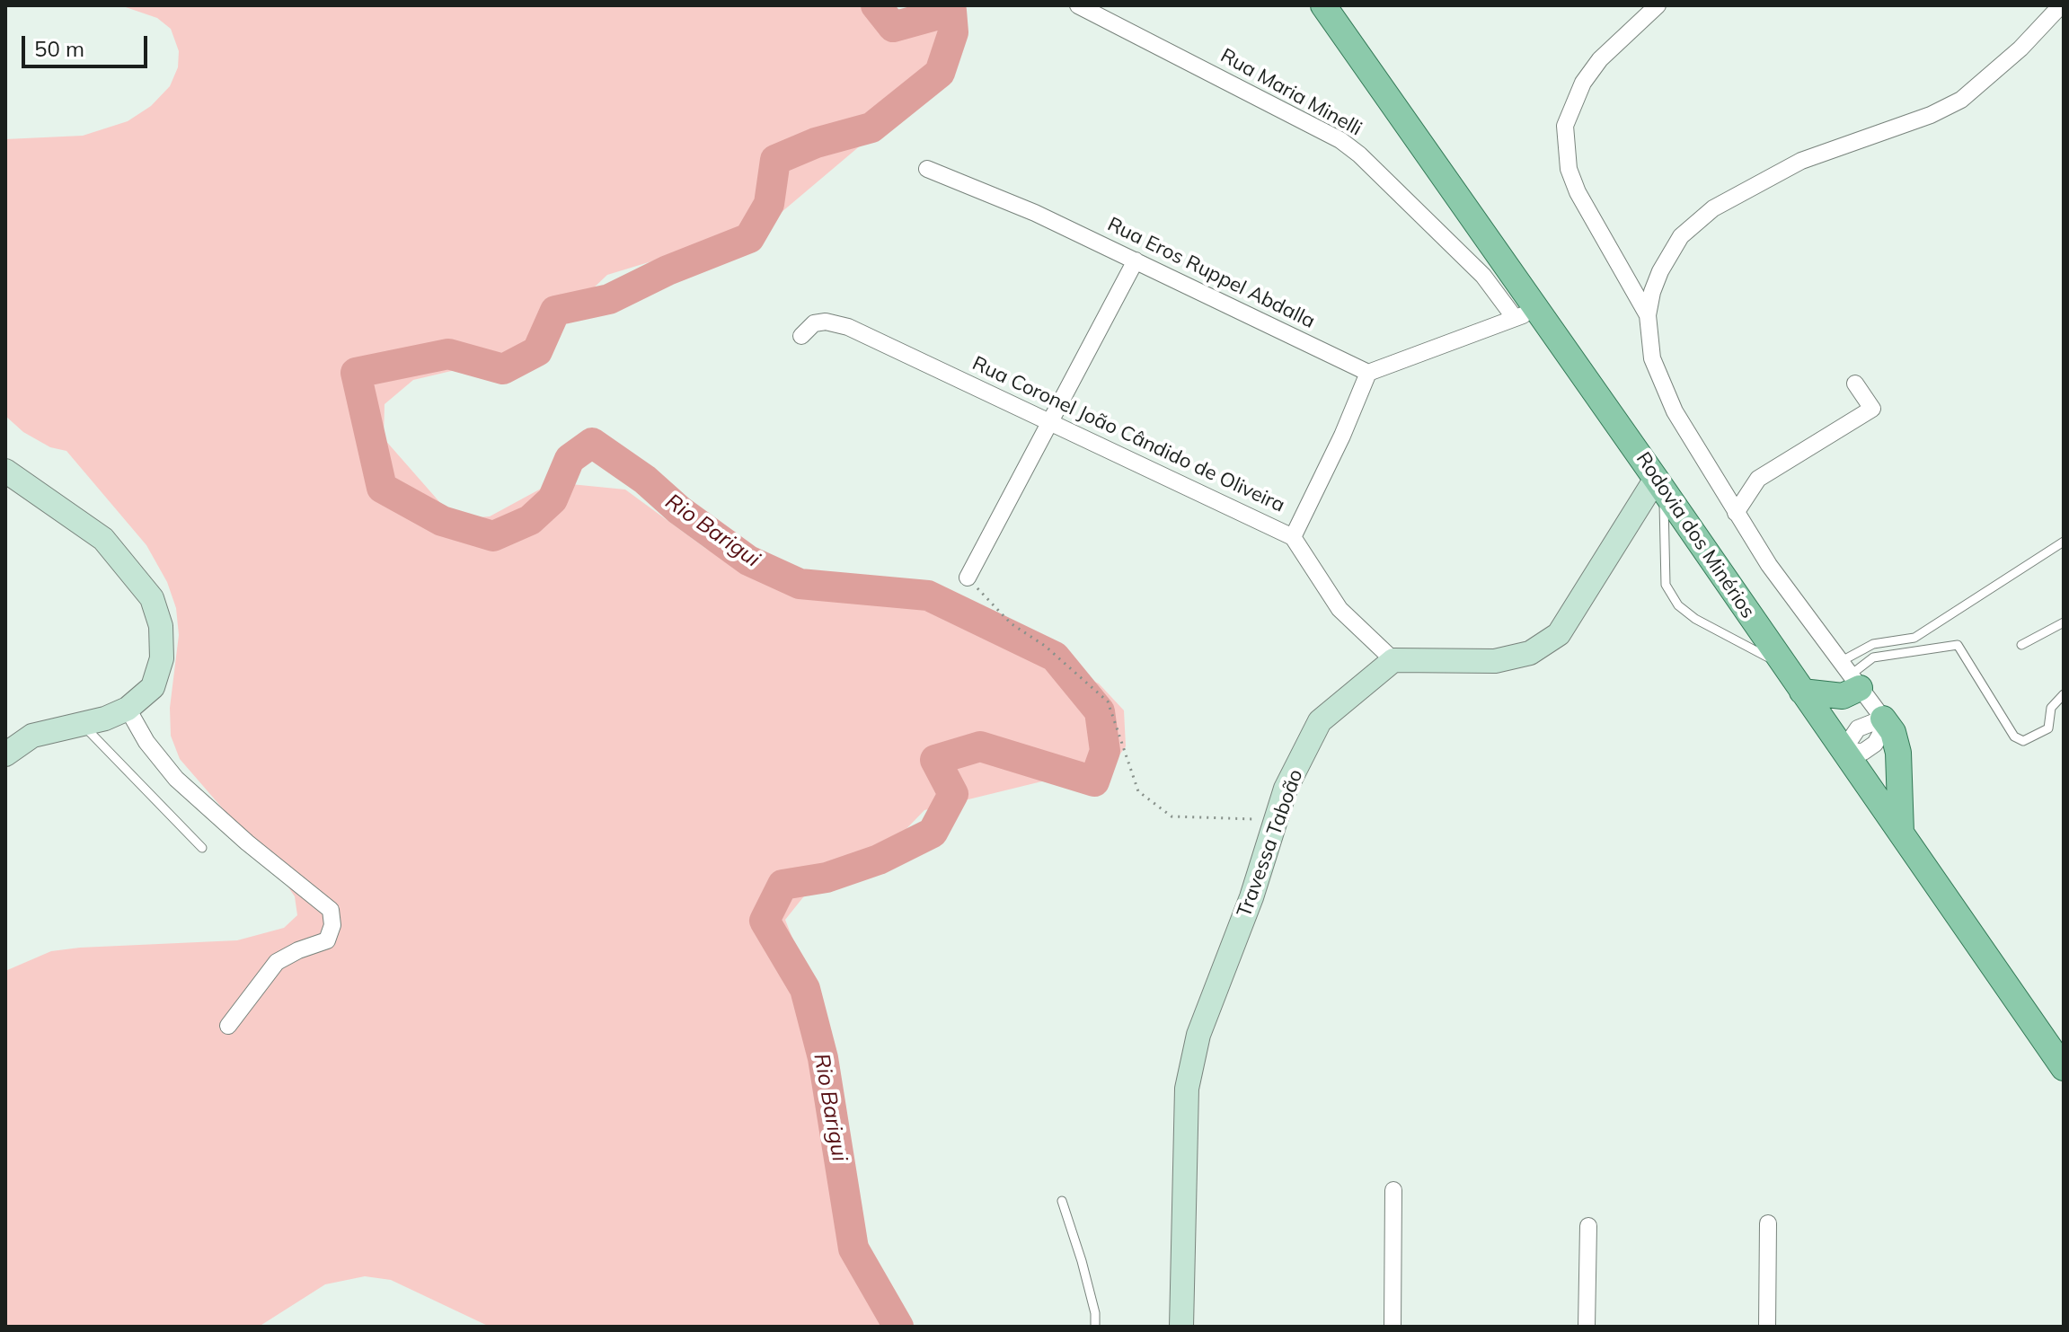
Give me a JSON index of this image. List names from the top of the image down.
{
  "streets": {
    "main road": ["Rodovia dos Minérios"],
    "street": [
      "Rua Maria Minelli",
      "Rua Eros Ruppel Abdalla",
      "Rua Coronel João Cândido de Oliveira",
      "Travessa Taboão"
    ]
  },
  "crossings": [
    ["Rua Maria Minelli", "Rodovia dos Minérios"],
    ["Rua Coronel João Cândido de Oliveira", "Travessa Taboão"]
  ],
  "water": ["Rio Barigui"],
  "scale_bar": "50 m"
}
